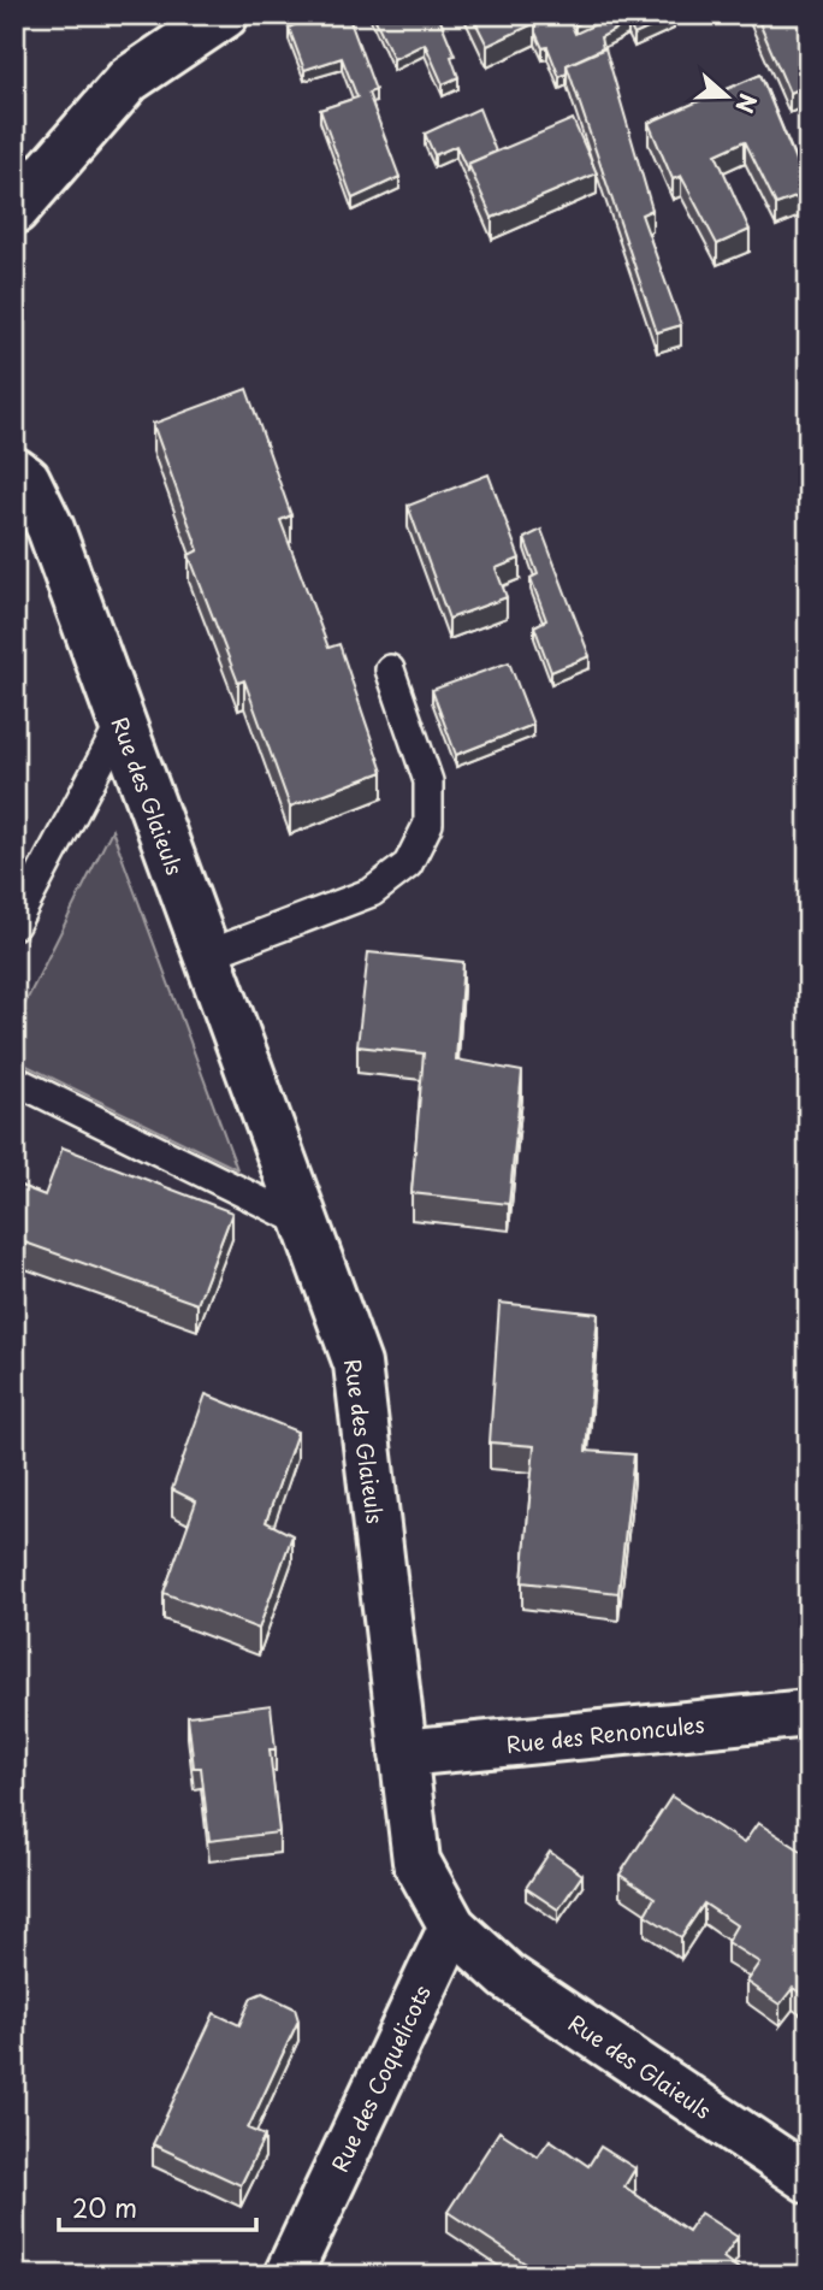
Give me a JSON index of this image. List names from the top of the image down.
{
  "streets": {
    "street": ["Rue des Glaieuls", "Rue des Renoncules", "Rue des Coquelicots"]
  },
  "crossings": [
    ["Rue des Glaieuls", "Rue des Renoncules"],
    ["Rue des Glaieuls", "Rue des Coquelicots"]
  ],
  "scale_bar": "20 m",
  "north": "right"
}
